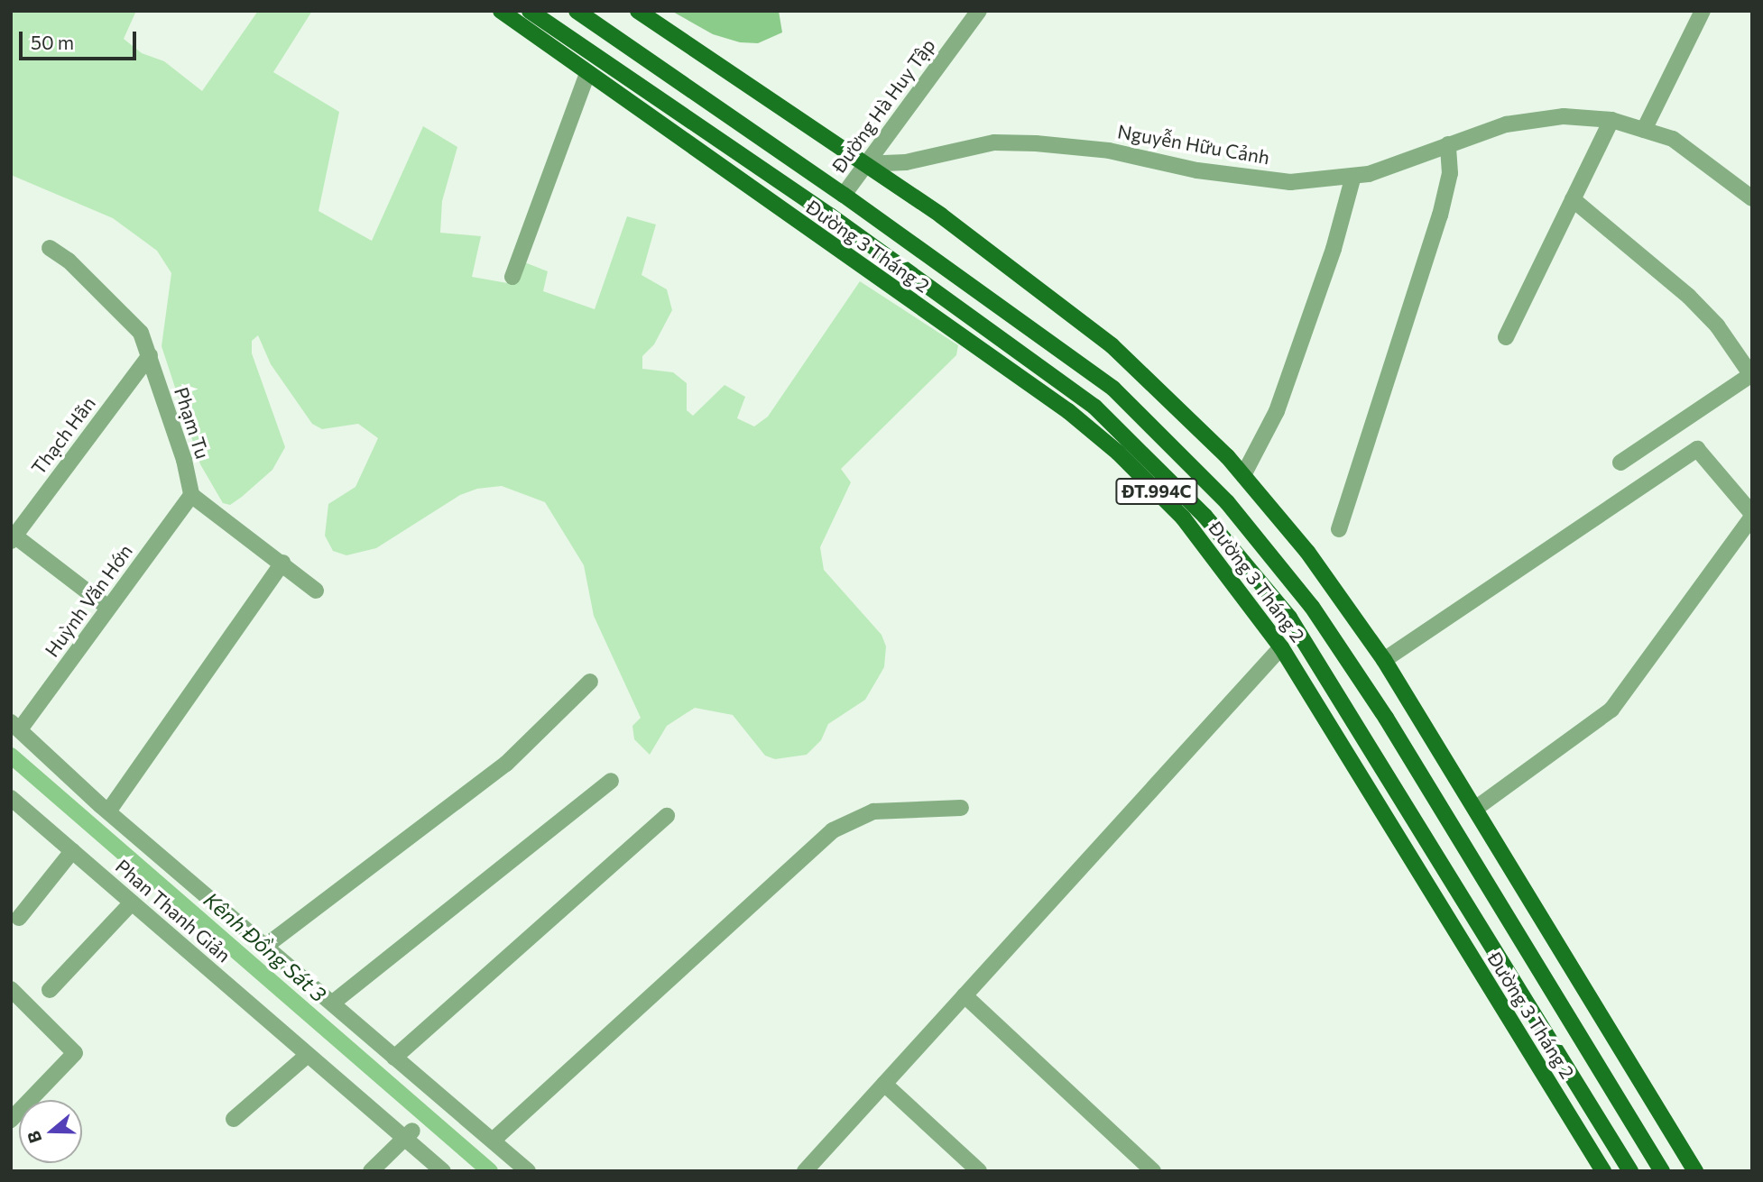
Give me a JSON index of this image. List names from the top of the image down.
{
  "streets": {
    "main road": ["Đường 3 Tháng 2", "ĐT.994C"],
    "street": [
      "Đường Hà Huy Tập",
      "Nguyễn Hữu Cảnh",
      "Phạm Tu",
      "Thạch Hãn",
      "Huỳnh Văn Hớn",
      "Phan Thanh Giản"
    ]
  },
  "crossings": [
    ["Đường Hà Huy Tập", "Nguyễn Hữu Cảnh"],
    ["Đường Hà Huy Tập", "Đường 3 Tháng 2"],
    ["Phạm Tu", "Thạch Hãn"],
    ["Phạm Tu", "Huỳnh Văn Hớn"]
  ],
  "water": ["Kênh Đồng Sát 3"],
  "scale_bar": "50 m",
  "north": "left"
}
